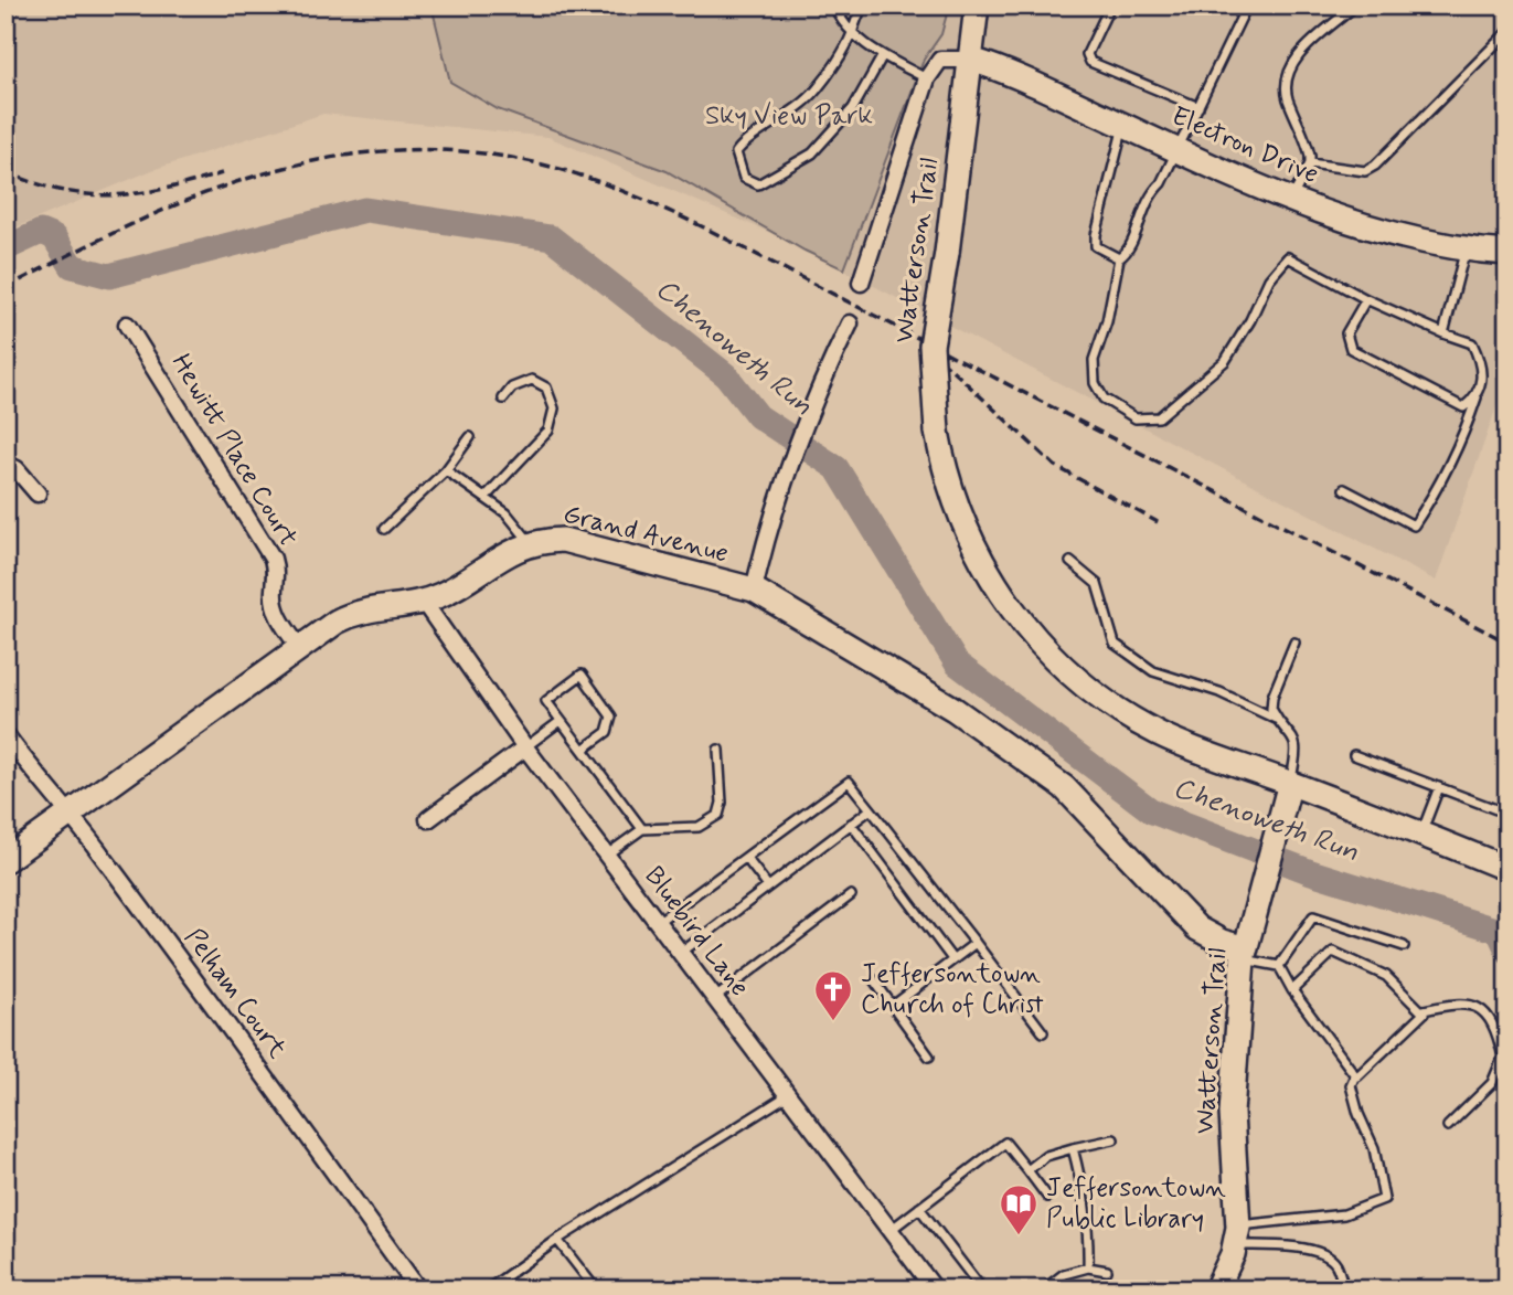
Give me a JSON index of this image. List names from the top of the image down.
{
  "streets": {
    "street": [
      "Electron Drive",
      "Watterson Trail",
      "Hewitt Place Court",
      "Grand Avenue",
      "Bluebird Lane",
      "Pelham Court"
    ]
  },
  "crossings": [
    ["Electron Drive", "Watterson Trail"],
    ["Watterson Trail", "Grand Avenue"],
    ["Hewitt Place Court", "Grand Avenue"],
    ["Grand Avenue", "Bluebird Lane"],
    ["Grand Avenue", "Pelham Court"]
  ],
  "water": ["Chenoweth Run"],
  "parks": ["Sky View Park"],
  "places": {
    "church": ["Jeffersontown Church of Christ"],
    "library": ["Jeffersontown Public Library"]
  }
}
